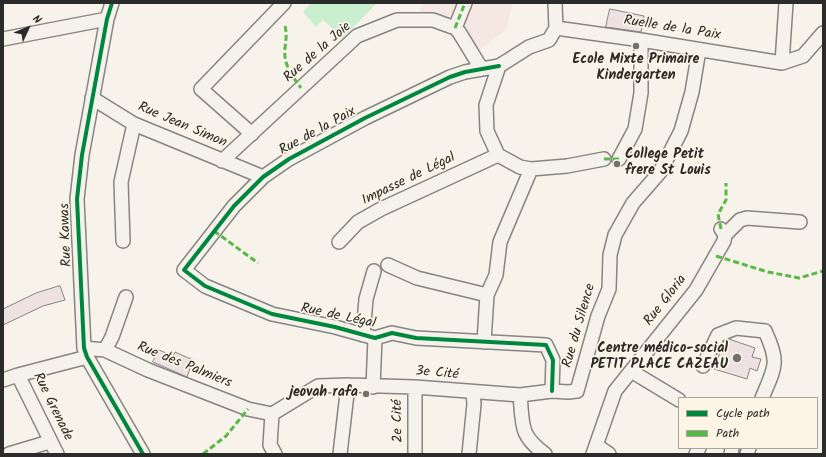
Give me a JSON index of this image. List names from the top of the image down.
{
  "streets": {
    "street": [
      "Ruelle de la Paix",
      "Rue de la Joie",
      "Rue Jean Simon",
      "Rue de la Paix",
      "Impasse de Légal",
      "Rue Kawas",
      "Rue Gloria",
      "Rue de Légal",
      "Rue du Silence",
      "Rue des Palmiers",
      "3e Cité",
      "Rue Grenade",
      "2e Cité"
    ]
  },
  "crossings": [
    ["Ruelle de la Paix", "Rue du Silence"],
    ["Rue de la Joie", "Rue Jean Simon"],
    ["Rue Jean Simon", "Rue de la Paix"],
    ["Rue Jean Simon", "Rue Kawas"],
    ["Rue de la Paix", "Rue de Légal"],
    ["Rue Kawas", "Rue des Palmiers"],
    ["Rue de Légal", "Rue du Silence"],
    ["Rue de Légal", "3e Cité"],
    ["Rue du Silence", "3e Cité"],
    ["Rue des Palmiers", "3e Cité"],
    ["3e Cité", "2e Cité"]
  ],
  "places": [
    "Ecole Mixte Primaire Kindergarten",
    "College Petit frere St Louis",
    "Centre médico-social PETIT PLACE CAZEAU",
    "jeovah rafa"
  ],
  "legend": ["Cycle path", "Path"],
  "north": "top right"
}
